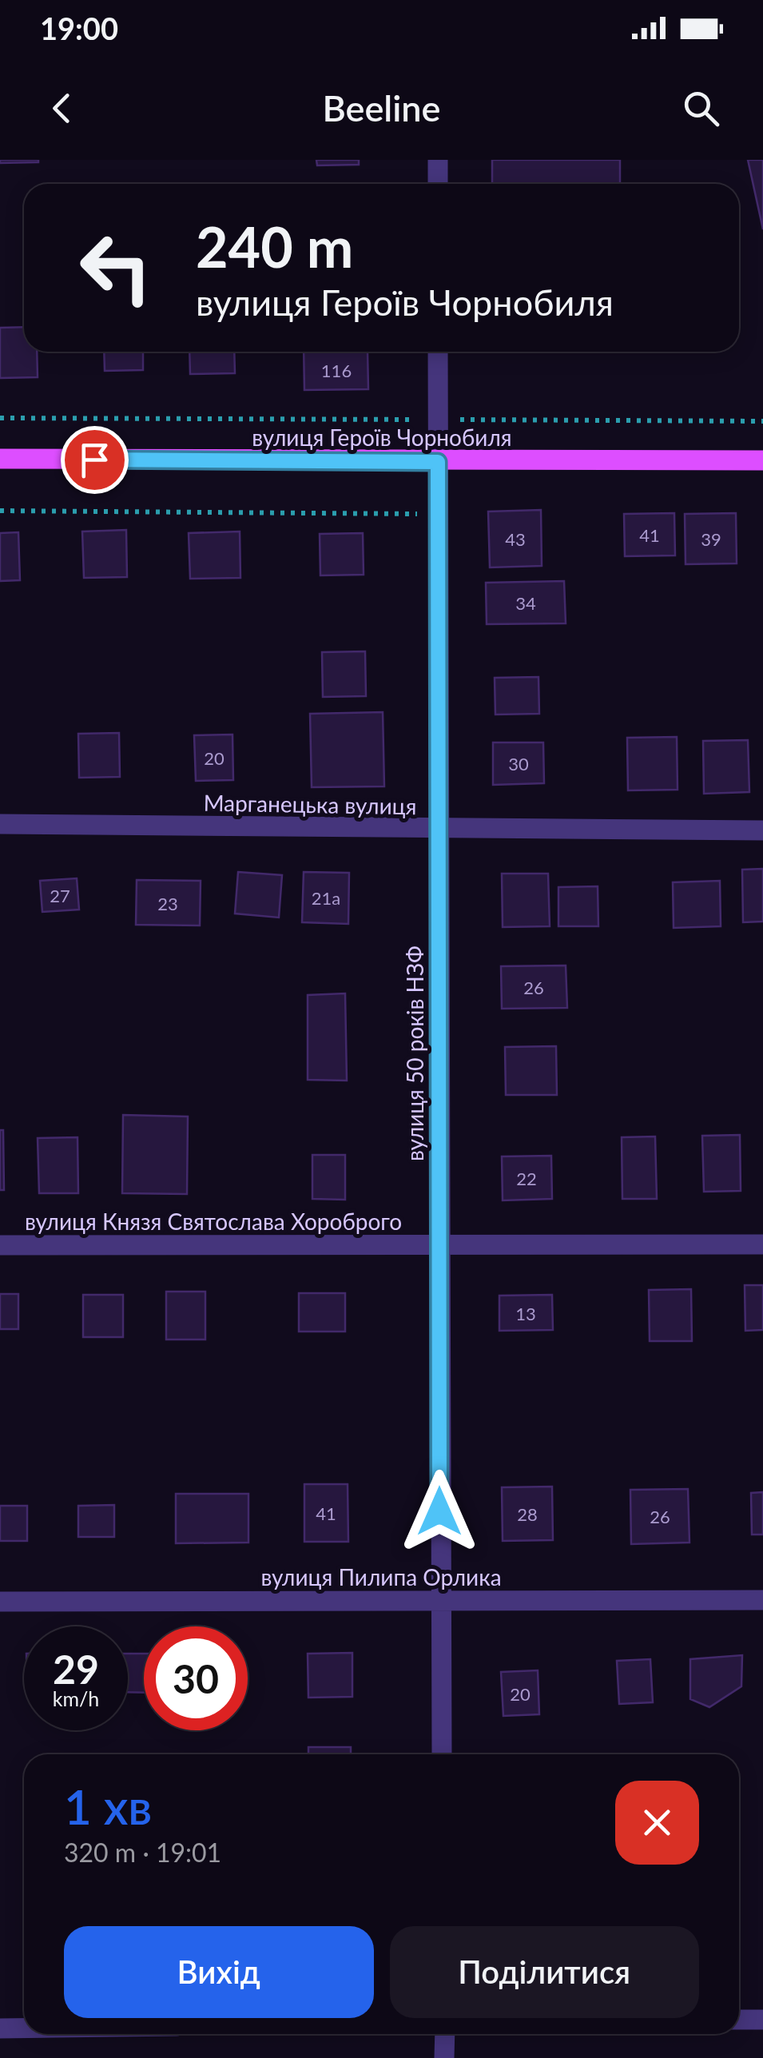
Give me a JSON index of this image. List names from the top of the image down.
{
  "streets": {
    "main road": ["вулиця Героїв Чорнобиля"],
    "street": [
      "Марганецька вулиця",
      "вулиця 50 років НЗФ",
      "вулиця Князя Святослава Хороброго",
      "вулиця Пилипа Орлика"
    ]
  },
  "crossings": [
    ["вулиця Героїв Чорнобиля", "вулиця 50 років НЗФ"],
    ["Марганецька вулиця", "вулиця 50 років НЗФ"],
    ["вулиця 50 років НЗФ", "вулиця Князя Святослава Хороброго"],
    ["вулиця 50 років НЗФ", "вулиця Пилипа Орлика"]
  ],
  "house_numbers": [
    "116",
    "41",
    "43",
    "39",
    "34",
    "20",
    "30",
    "27",
    "21а",
    "23",
    "26",
    "22",
    "13",
    "41",
    "28",
    "26",
    "20"
  ],
  "page": {
    "status": "19:00",
    "header": "Beeline",
    "turn": ["240 m", "вулиця Героїв Чорнобиля"],
    "speed": "29 km/h",
    "limit": "30",
    "heading": ["1 хв", "320 m · 19:01"],
    "buttons": ["Вихід", "Поділитися"]
  }
}
